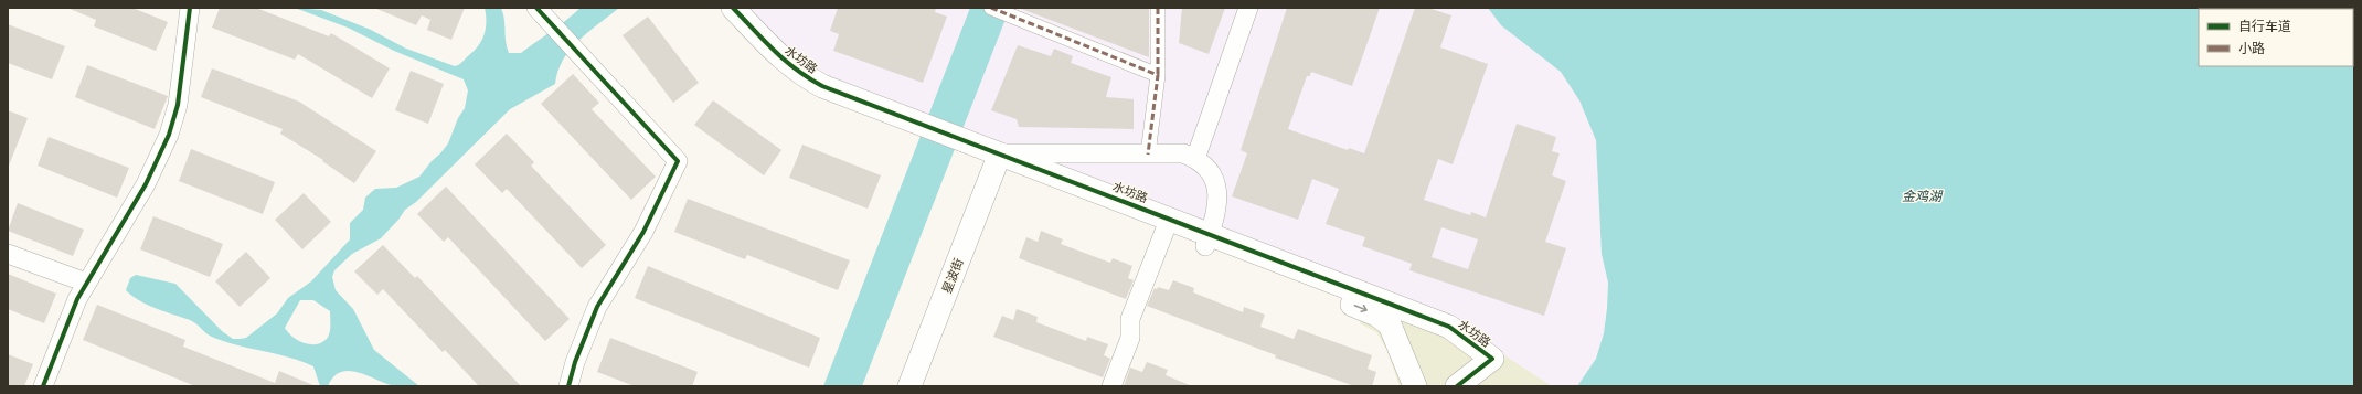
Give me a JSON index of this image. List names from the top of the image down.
{
  "streets": {
    "street": ["水坊路", "星波街"]
  },
  "crossings": [
    ["水坊路", "星波街"]
  ],
  "water": ["金鸡湖"],
  "legend": ["自行车道", "小路"]
}
